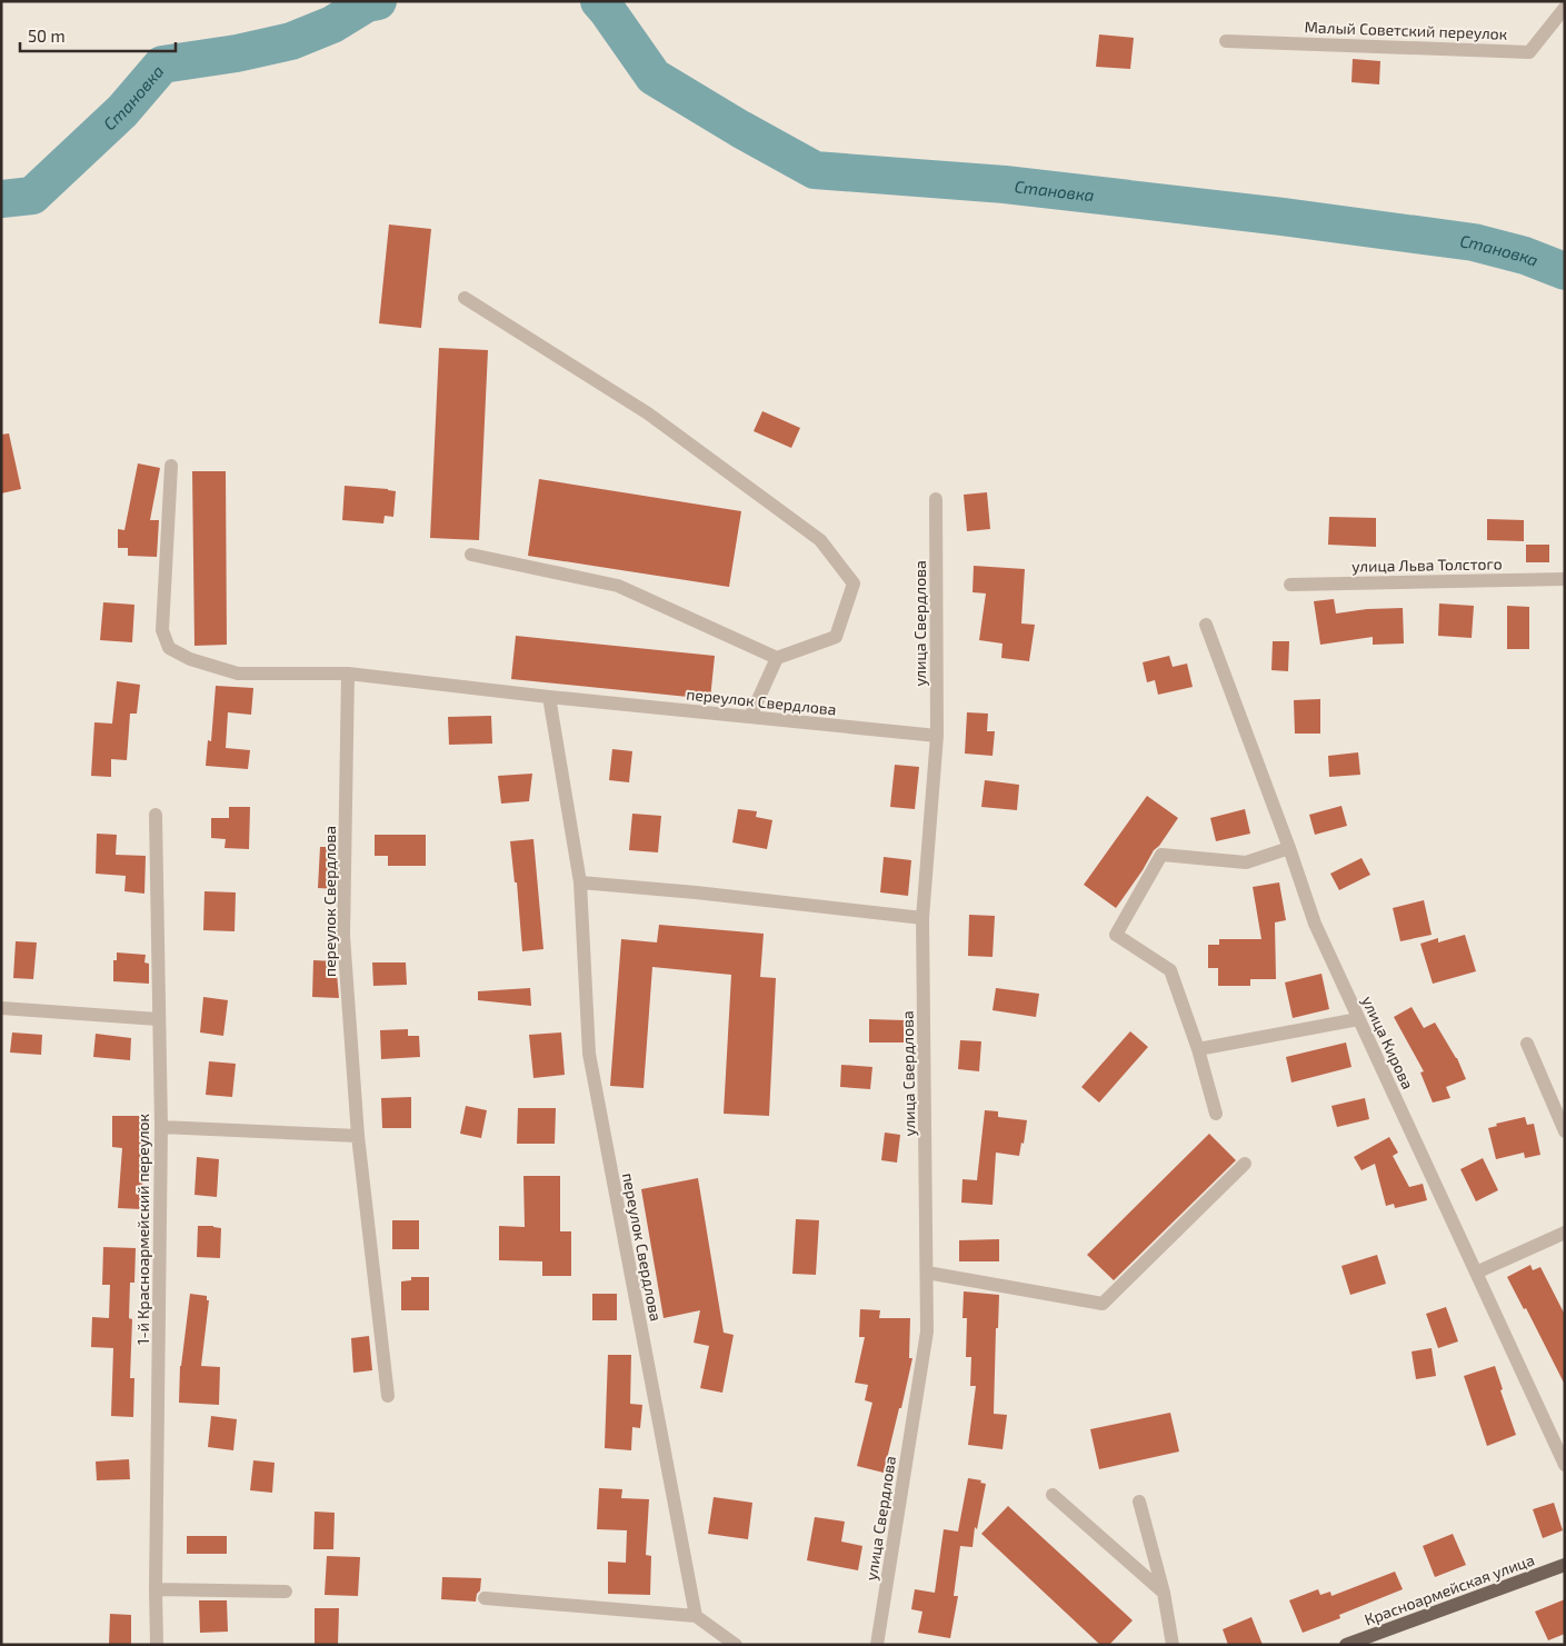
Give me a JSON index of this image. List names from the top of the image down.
{
  "streets": {
    "main road": ["Красноармейская улица"],
    "street": [
      "Малый Советский переулок",
      "улица Льва Толстого",
      "улица Свердлова",
      "переулок Свердлова",
      "улица Кирова",
      "1-й Красноармейский переулок"
    ]
  },
  "crossings": [
    ["улица Свердлова", "переулок Свердлова"]
  ],
  "water": ["Становка"],
  "scale_bar": "50 m"
}
